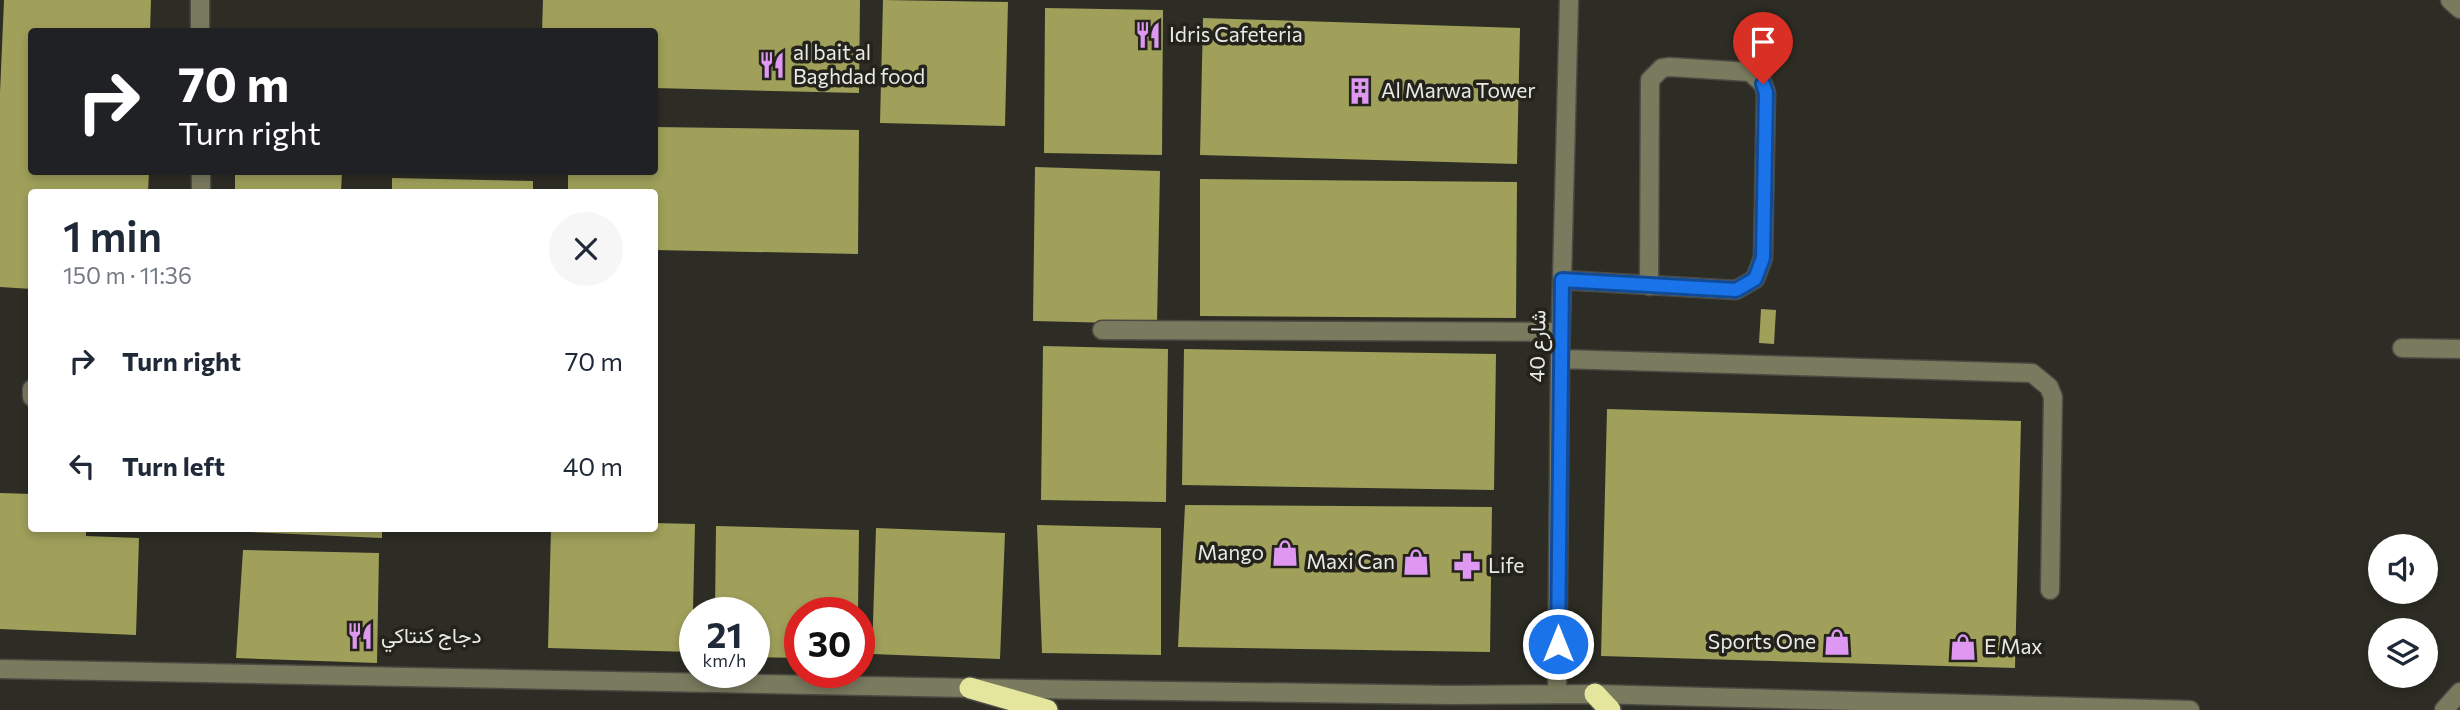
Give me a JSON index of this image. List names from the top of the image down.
{
  "streets": {
    "street": ["شارع 40"]
  },
  "places": {
    "restaurant": ["Idris Cafeteria", "al bait al Baghdad food", "دجاج كنتاكي"],
    "building": ["Al Marwa Tower"],
    "shop": [
      "Mango",
      "Maxi Can",
      "Sports One",
      "E Max"
    ],
    "pharmacy": ["Life"]
  },
  "page": {
    "turn": ["70 m", "Turn right"],
    "heading": ["1 min", "150 m · 11:36"],
    "list": [
      {
        "name": "Turn right",
        "value": "70 m"
      },
      {
        "name": "Turn left",
        "value": "40 m"
      }
    ],
    "speed": "21 km/h",
    "limit": "30"
  }
}
